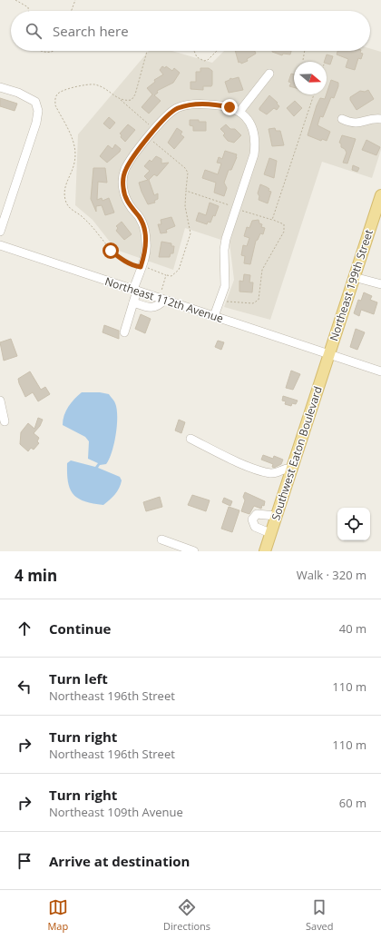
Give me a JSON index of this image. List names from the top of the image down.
{
  "streets": {
    "main road": ["Northeast 199th Street", "Southwest Eaton Boulevard"],
    "street": ["Northeast 112th Avenue"]
  },
  "crossings": [
    ["Northeast 199th Street", "Northeast 112th Avenue"],
    ["Northeast 199th Street", "Southwest Eaton Boulevard"],
    ["Northeast 112th Avenue", "Southwest Eaton Boulevard"]
  ],
  "north": "right",
  "page": {
    "search": "Search here",
    "heading": ["4 min", "Walk · 320 m"],
    "list": [
      ["Continue", "40 m"],
      ["Turn left", "Northeast 196th Street", "110 m"],
      ["Turn right", "Northeast 196th Street", "110 m"],
      ["Turn right", "Northeast 109th Avenue", "60 m"],
      "Arrive at destination"
    ],
    "nav": ["Map", "Directions", "Saved"]
  }
}
